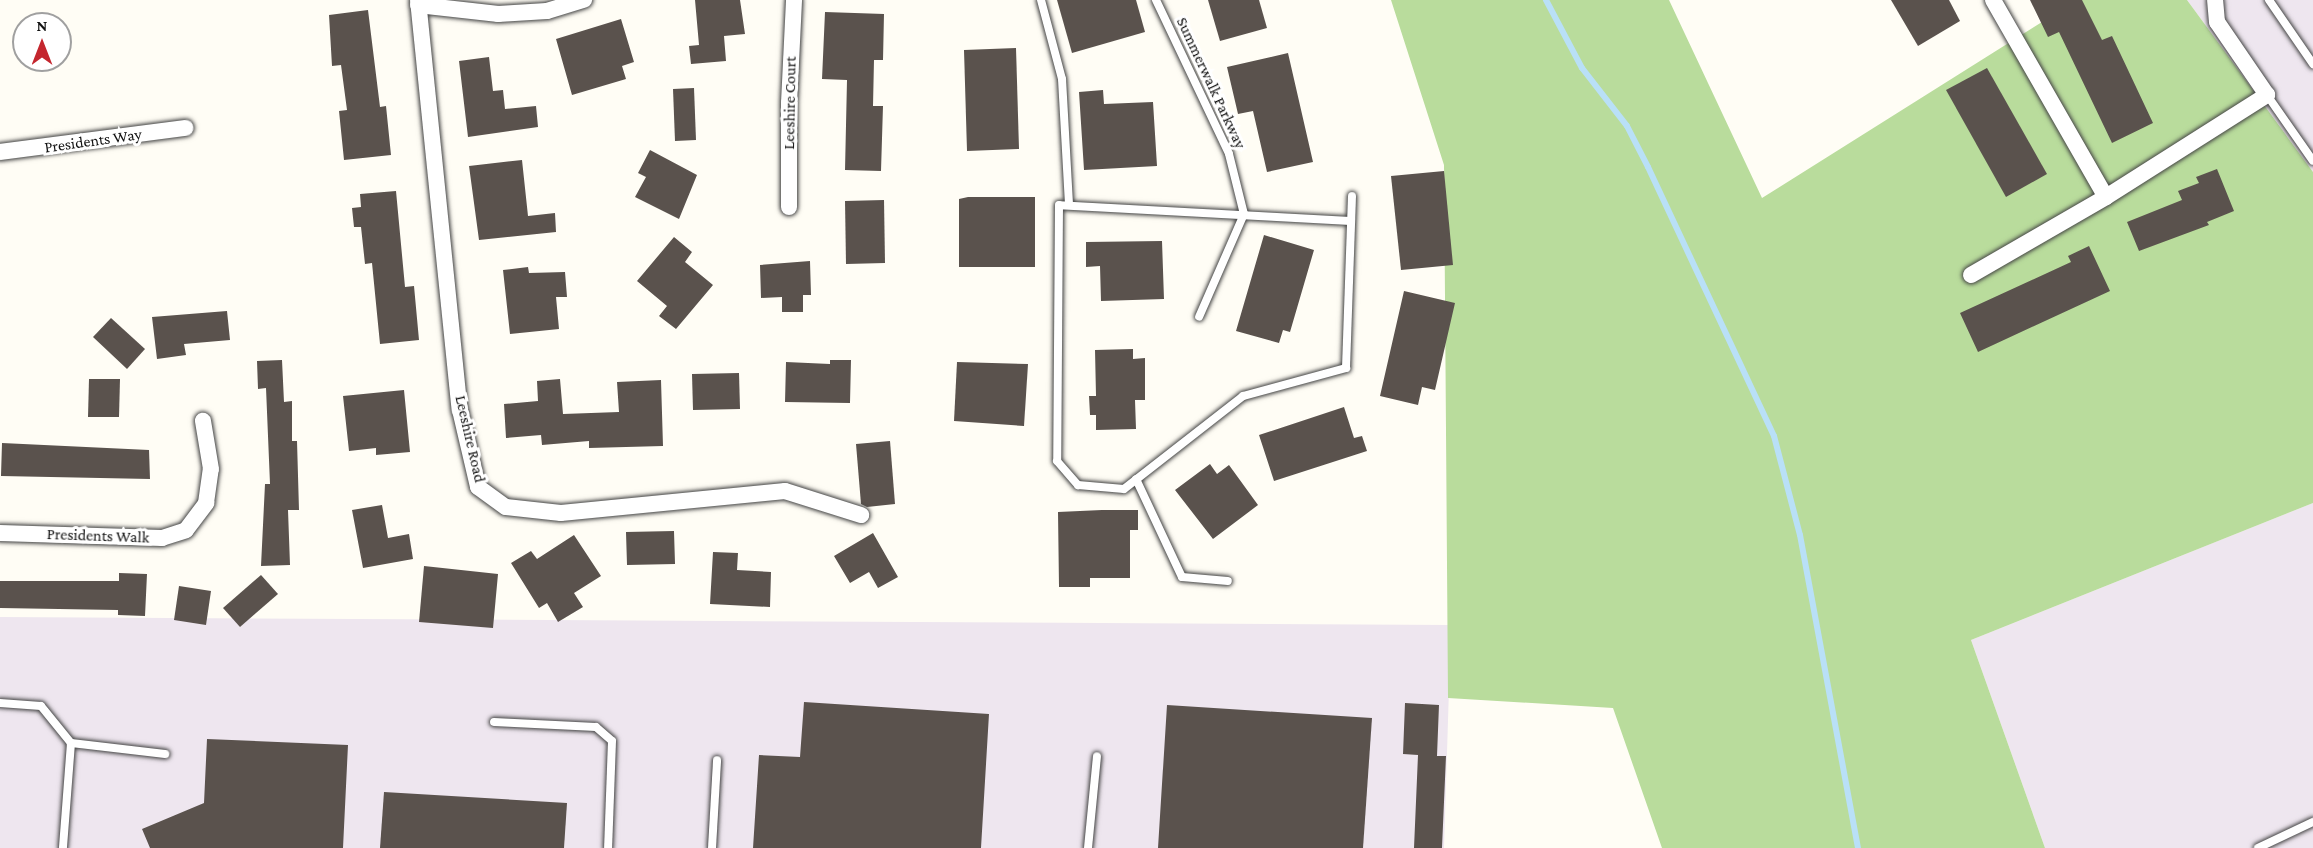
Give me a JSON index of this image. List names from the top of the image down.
{
  "streets": {
    "street": [
      "Leeshire Court",
      "Presidents Way",
      "Leeshire Road",
      "Presidents Walk"
    ],
    "lane": ["Summerwalk Parkway"]
  },
  "north": "top"
}
